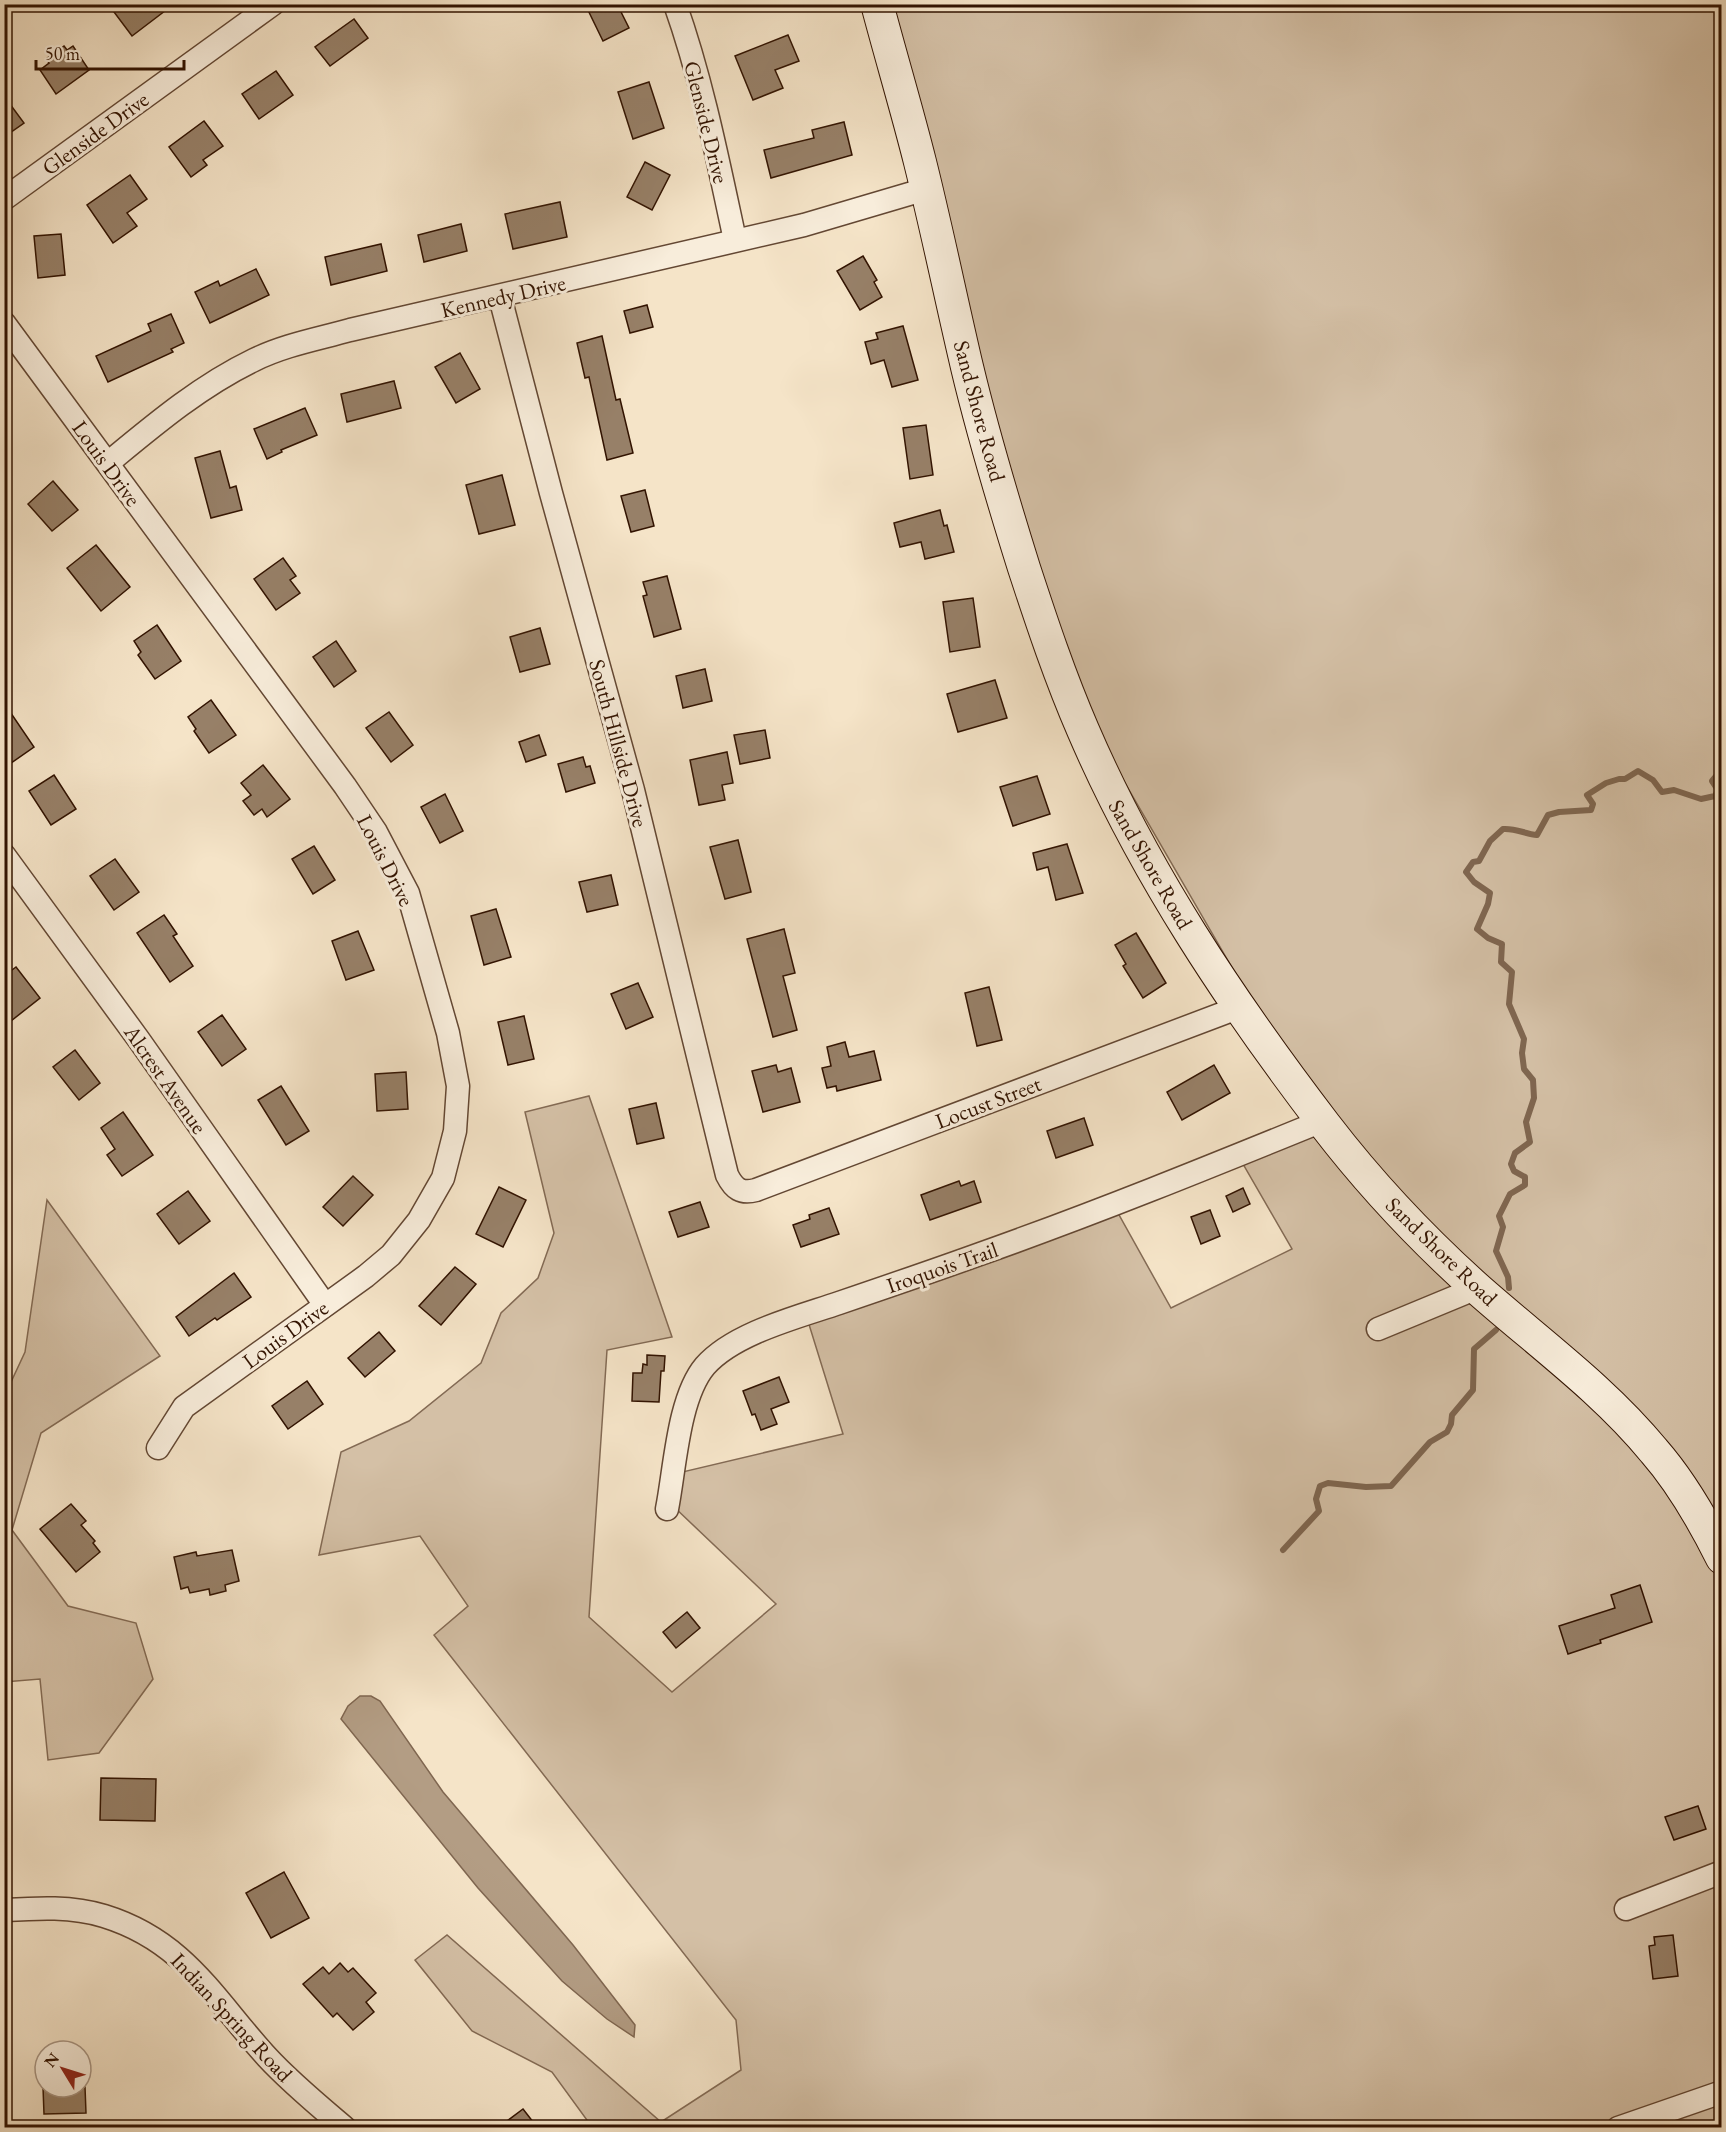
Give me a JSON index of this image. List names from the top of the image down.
{
  "streets": {
    "street": [
      "Glenside Drive",
      "Kennedy Drive",
      "Sand Shore Road",
      "Louis Drive",
      "South Hillside Drive",
      "Alcrest Avenue",
      "Locust Street",
      "Iroquois Trail",
      "Indian Spring Road"
    ]
  },
  "crossings": [
    ["Glenside Drive", "Kennedy Drive"],
    ["Kennedy Drive", "Sand Shore Road"],
    ["Kennedy Drive", "Louis Drive"],
    ["Kennedy Drive", "South Hillside Drive"],
    ["Sand Shore Road", "Locust Street"],
    ["Sand Shore Road", "Iroquois Trail"],
    ["Louis Drive", "Alcrest Avenue"],
    ["South Hillside Drive", "Locust Street"]
  ],
  "scale_bar": "50 m",
  "north": "top left"
}
